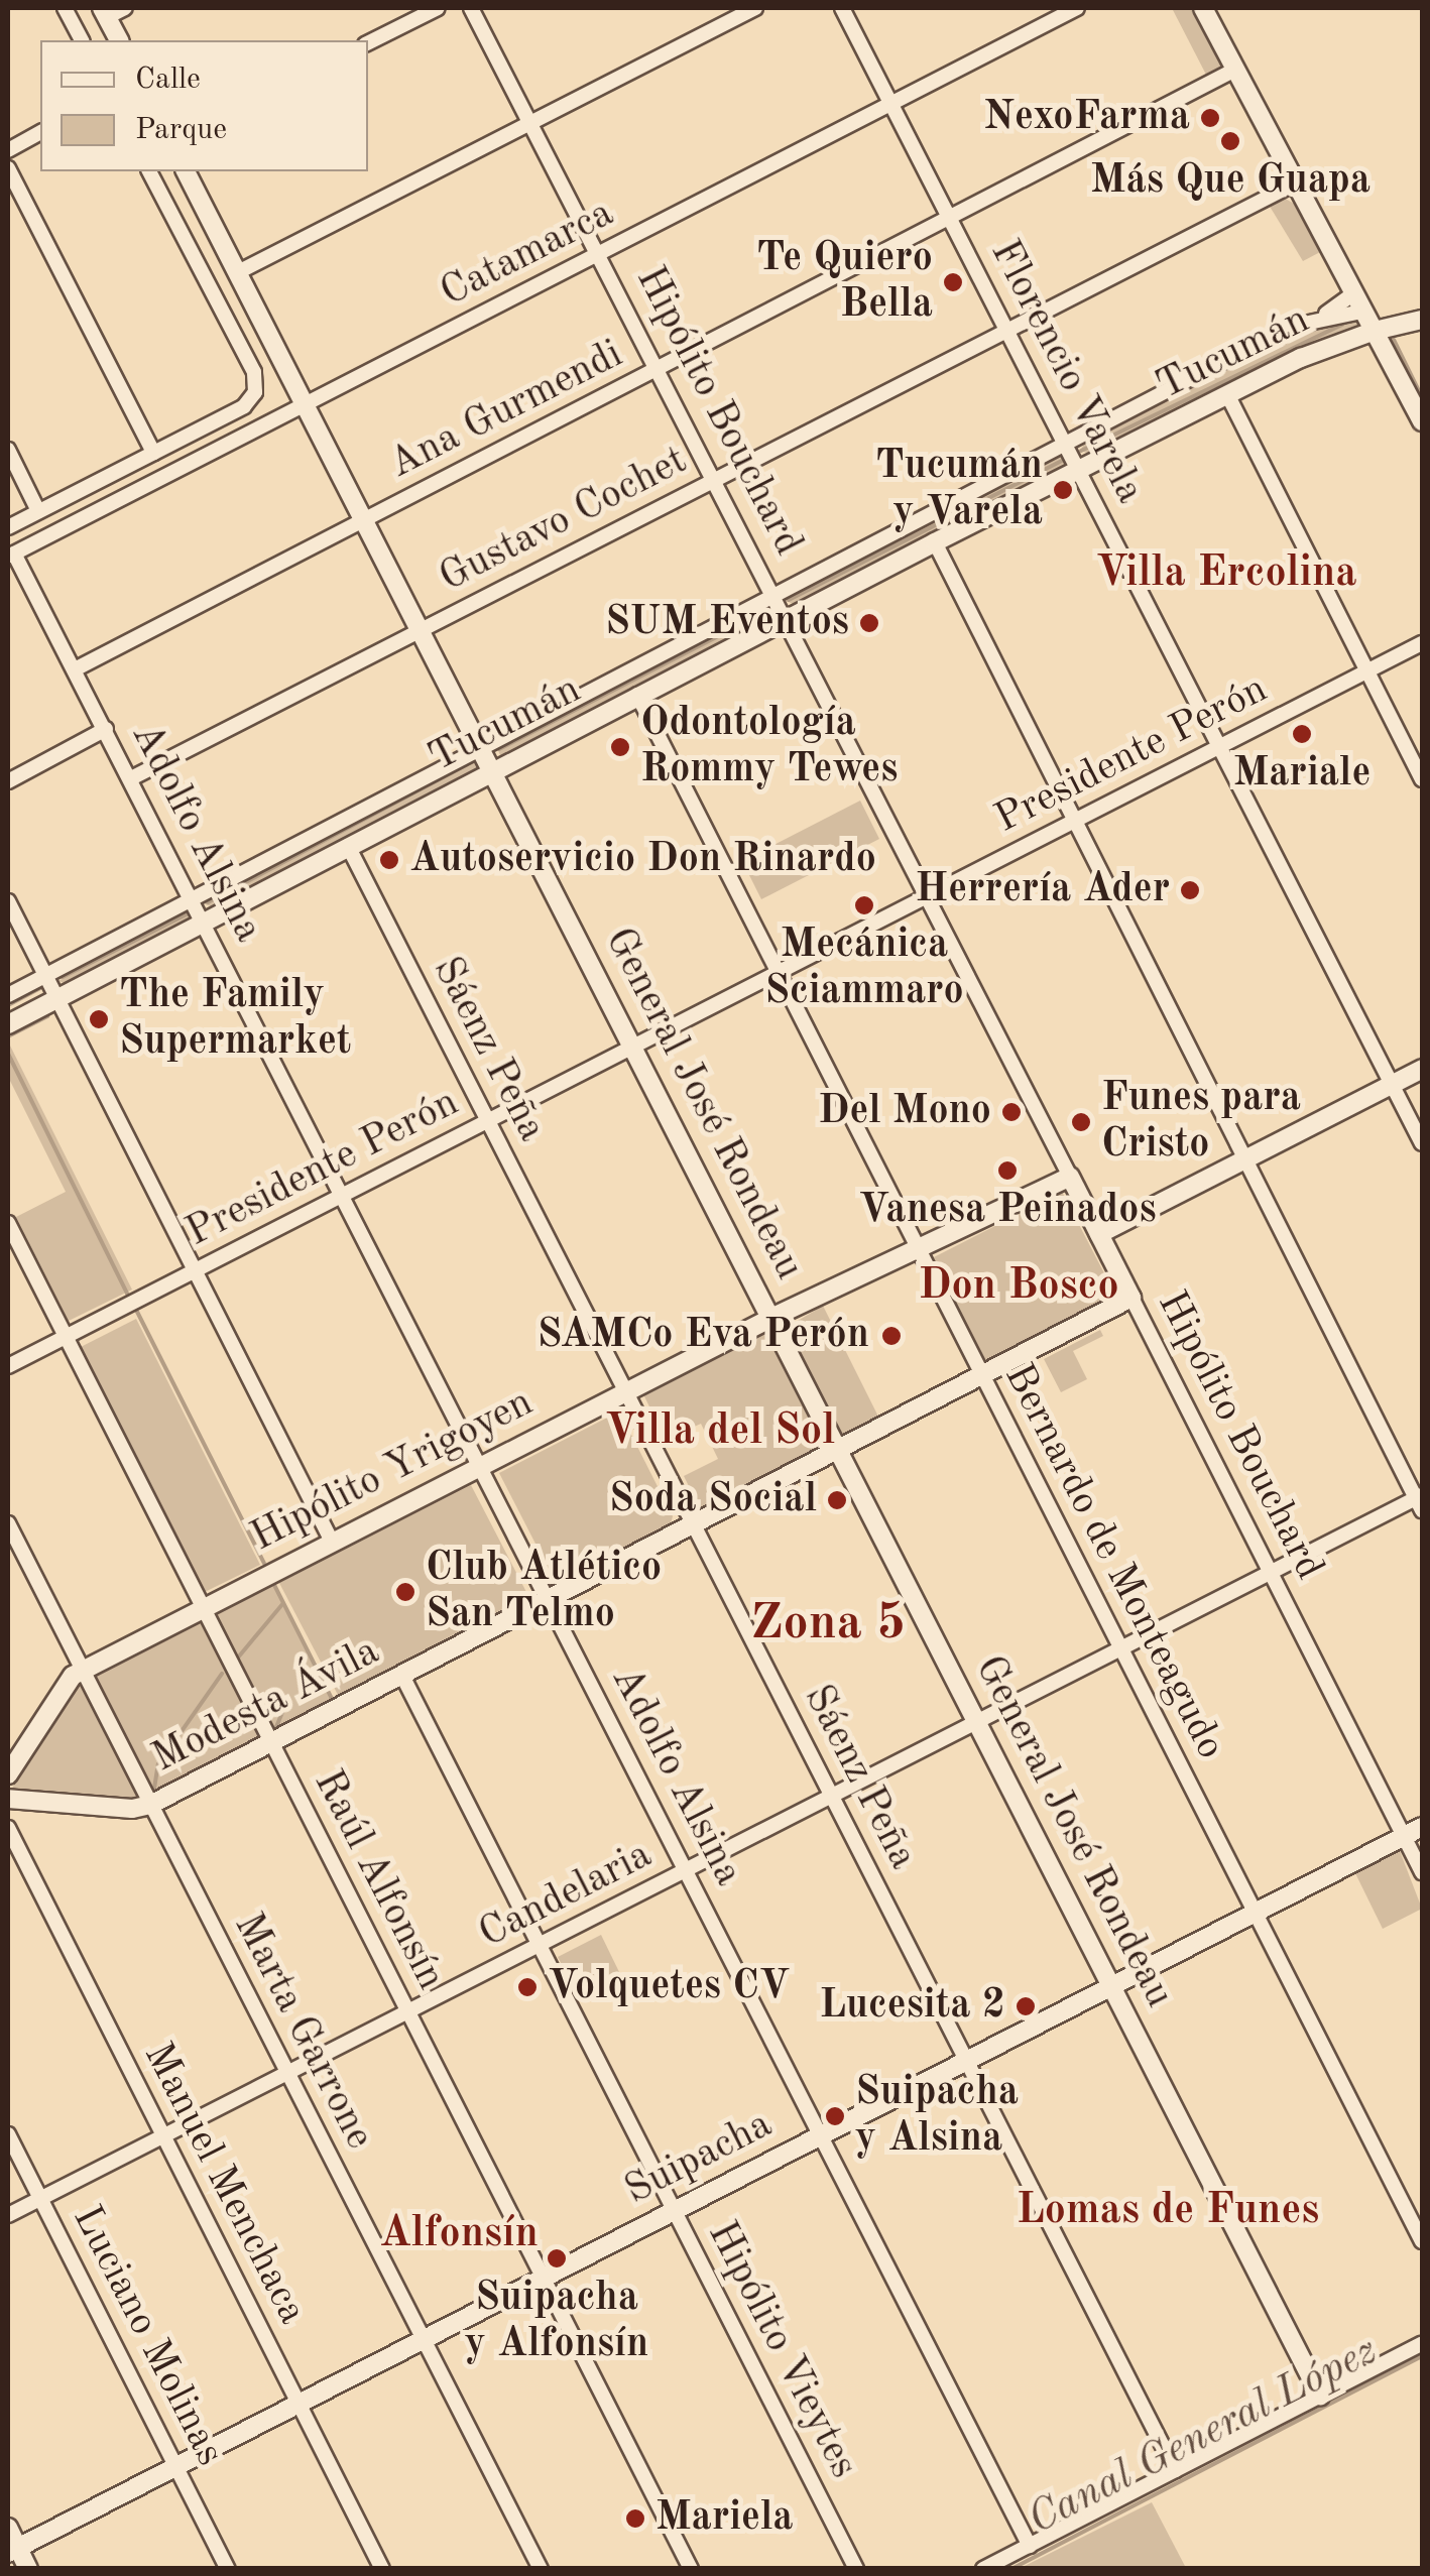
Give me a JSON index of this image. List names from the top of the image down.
{
  "streets": {
    "street": [
      "Catamarca",
      "Tucumán",
      "Florencio Varela",
      "Ana Gurmendi",
      "Hipólito Bouchard",
      "Gustavo Cochet",
      "Presidente Perón",
      "Adolfo Alsina",
      "Sáenz Peña",
      "General José Rondeau",
      "Hipólito Yrigoyen",
      "Bernardo de Monteagudo",
      "Modesta Ávila",
      "Raúl Alfonsín",
      "Candelaria",
      "Marta Garrone",
      "Suipacha",
      "Manuel Menchaca",
      "Luciano Molinas",
      "Hipólito Vieytes"
    ]
  },
  "crossings": [
    ["Catamarca", "Florencio Varela"],
    ["Catamarca", "Hipólito Bouchard"],
    ["Catamarca", "Adolfo Alsina"],
    ["Catamarca", "General José Rondeau"],
    ["Tucumán", "Florencio Varela"],
    ["Tucumán", "Hipólito Bouchard"],
    ["Tucumán", "Adolfo Alsina"],
    ["Tucumán", "Sáenz Peña"],
    ["Tucumán", "General José Rondeau"],
    ["Tucumán", "Bernardo de Monteagudo"],
    ["Florencio Varela", "Ana Gurmendi"],
    ["Florencio Varela", "Gustavo Cochet"],
    ["Florencio Varela", "Presidente Perón"],
    ["Ana Gurmendi", "Hipólito Bouchard"],
    ["Ana Gurmendi", "Adolfo Alsina"],
    ["Ana Gurmendi", "General José Rondeau"],
    ["Hipólito Bouchard", "Gustavo Cochet"],
    ["Hipólito Bouchard", "Presidente Perón"],
    ["Hipólito Bouchard", "Hipólito Yrigoyen"],
    ["Hipólito Bouchard", "Modesta Ávila"],
    ["Hipólito Bouchard", "Candelaria"],
    ["Hipólito Bouchard", "Suipacha"],
    ["Gustavo Cochet", "Adolfo Alsina"],
    ["Gustavo Cochet", "General José Rondeau"],
    ["Presidente Perón", "Adolfo Alsina"],
    ["Presidente Perón", "Sáenz Peña"],
    ["Presidente Perón", "General José Rondeau"],
    ["Presidente Perón", "Bernardo de Monteagudo"],
    ["Presidente Perón", "Raúl Alfonsín"],
    ["Adolfo Alsina", "Hipólito Yrigoyen"],
    ["Adolfo Alsina", "Modesta Ávila"],
    ["Adolfo Alsina", "Candelaria"],
    ["Adolfo Alsina", "Suipacha"],
    ["Sáenz Peña", "Hipólito Yrigoyen"],
    ["Sáenz Peña", "Modesta Ávila"],
    ["Sáenz Peña", "Candelaria"],
    ["Sáenz Peña", "Suipacha"],
    ["General José Rondeau", "Hipólito Yrigoyen"],
    ["General José Rondeau", "Modesta Ávila"],
    ["General José Rondeau", "Candelaria"],
    ["General José Rondeau", "Suipacha"],
    ["Hipólito Yrigoyen", "Bernardo de Monteagudo"],
    ["Hipólito Yrigoyen", "Raúl Alfonsín"],
    ["Hipólito Yrigoyen", "Marta Garrone"],
    ["Bernardo de Monteagudo", "Modesta Ávila"],
    ["Bernardo de Monteagudo", "Candelaria"],
    ["Bernardo de Monteagudo", "Suipacha"],
    ["Modesta Ávila", "Raúl Alfonsín"],
    ["Modesta Ávila", "Marta Garrone"],
    ["Modesta Ávila", "Hipólito Vieytes"],
    ["Raúl Alfonsín", "Candelaria"],
    ["Raúl Alfonsín", "Suipacha"],
    ["Candelaria", "Marta Garrone"],
    ["Candelaria", "Manuel Menchaca"],
    ["Candelaria", "Luciano Molinas"],
    ["Candelaria", "Hipólito Vieytes"],
    ["Marta Garrone", "Suipacha"],
    ["Suipacha", "Manuel Menchaca"],
    ["Suipacha", "Luciano Molinas"],
    ["Suipacha", "Hipólito Vieytes"]
  ],
  "districts": [
    "Villa Ercolina",
    "Don Bosco",
    "Villa del Sol",
    "Zona 5",
    "Lomas de Funes",
    "Alfonsín"
  ],
  "water": ["Canal General López"],
  "places": [
    "NexoFarma",
    "Más Que Guapa",
    "Te Quiero Bella",
    "Tucumán y Varela",
    "SUM Eventos",
    "Mariale",
    "Odontología Rommy Tewes",
    "Autoservicio Don Rinardo",
    "Herrería Ader",
    "Mecánica Sciammaro",
    "The Family Supermarket",
    "Del Mono",
    "Funes para Cristo",
    "Vanesa Peinados",
    "SAMCo Eva Perón",
    "Soda Social",
    "Club Atlético San Telmo",
    "Volquetes CV",
    "Lucesita 2",
    "Suipacha y Alsina",
    "Suipacha y Alfonsín",
    "Mariela"
  ],
  "legend": ["Calle", "Parque"]
}
